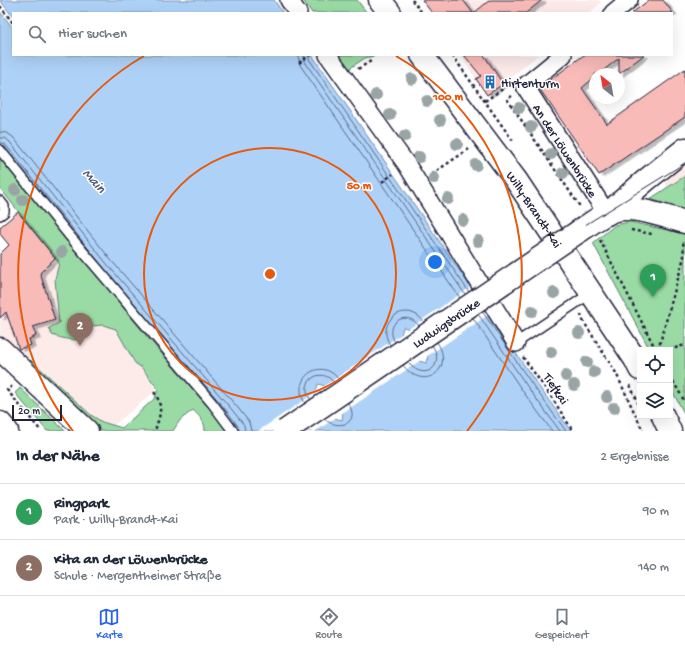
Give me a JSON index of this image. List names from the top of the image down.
{
  "streets": {
    "main road": ["Willy-Brandt-Kai", "Ludwigsbrücke"],
    "street": ["An der Löwenbrücke"],
    "path": ["Tiefkai"]
  },
  "crossings": [
    ["An der Löwenbrücke", "Ludwigsbrücke"]
  ],
  "water": ["Main"],
  "places": {
    "building": ["Hirtenturm"]
  },
  "scale_bar": "20 m",
  "north": "top left",
  "page": {
    "search": "Hier suchen",
    "pins": ["1", "2"],
    "scale": "20 m",
    "heading": ["In der Nähe", "2 Ergebnisse"],
    "list": [
      {
        "mark": "1",
        "name": "Ringpark",
        "note": "Park · Willy-Brandt-Kai",
        "value": "90 m"
      },
      {
        "mark": "2",
        "name": "Kita an der Löwenbrücke",
        "note": "Schule · Mergentheimer Straße",
        "value": "140 m"
      }
    ],
    "nav": ["Karte", "Route", "Gespeichert"]
  },
  "rings": ["100 m", "50 m"]
}
